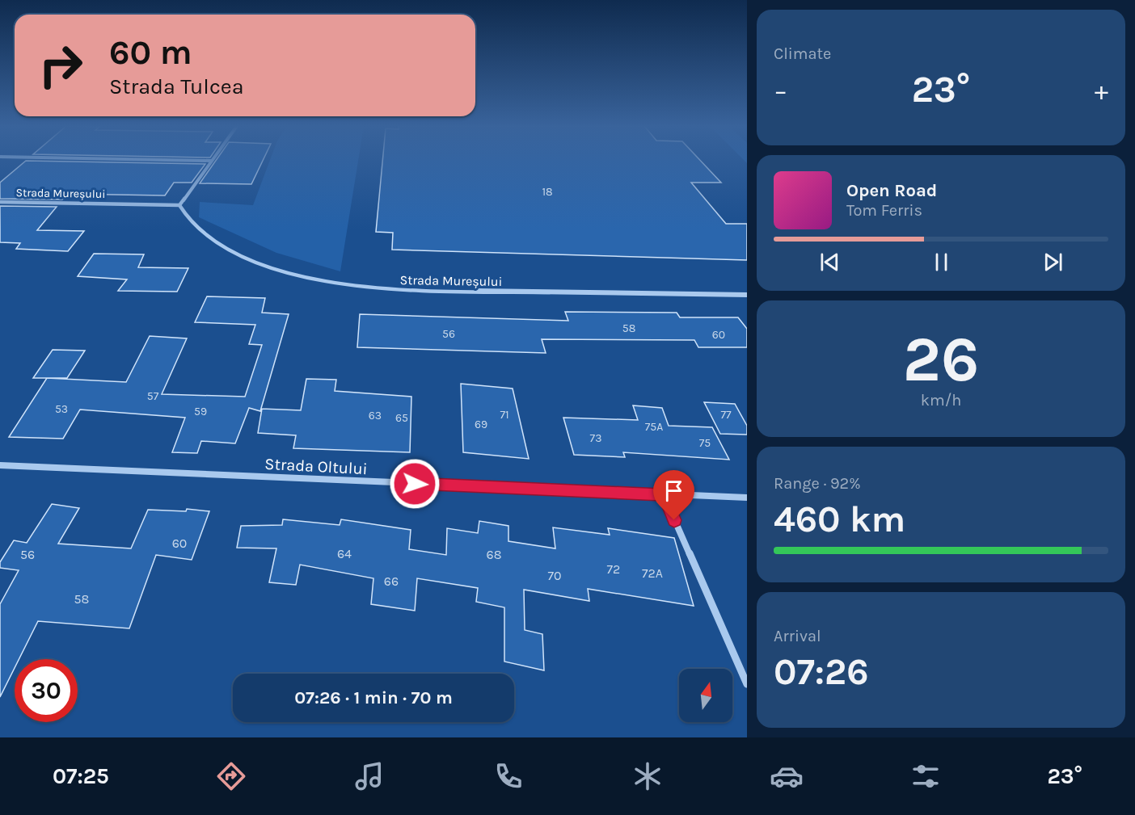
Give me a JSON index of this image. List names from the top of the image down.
{
  "streets": {
    "street": ["Strada Mureșului", "Strada Oltului"]
  },
  "house_numbers": [
    "18",
    "58",
    "56",
    "60",
    "57",
    "53",
    "59",
    "71",
    "77",
    "63",
    "65",
    "69",
    "75A",
    "73",
    "75",
    "60",
    "64",
    "56",
    "68",
    "72",
    "72A",
    "70",
    "66",
    "58"
  ],
  "north": "top",
  "page": {
    "tile": [
      "Climate",
      ["26", "km/h"],
      ["Range · 92%", "460 km"],
      ["Arrival", "07:26"]
    ],
    "turn": ["60 m", "Strada Tulcea"],
    "heat": ["−", "23°", "+"],
    "song": ["Open Road", "Tom Ferris"],
    "limit": "30",
    "trip": "07:26 · 1 min · 70 m",
    "tabs": ["07:25", "23°"]
  }
}
